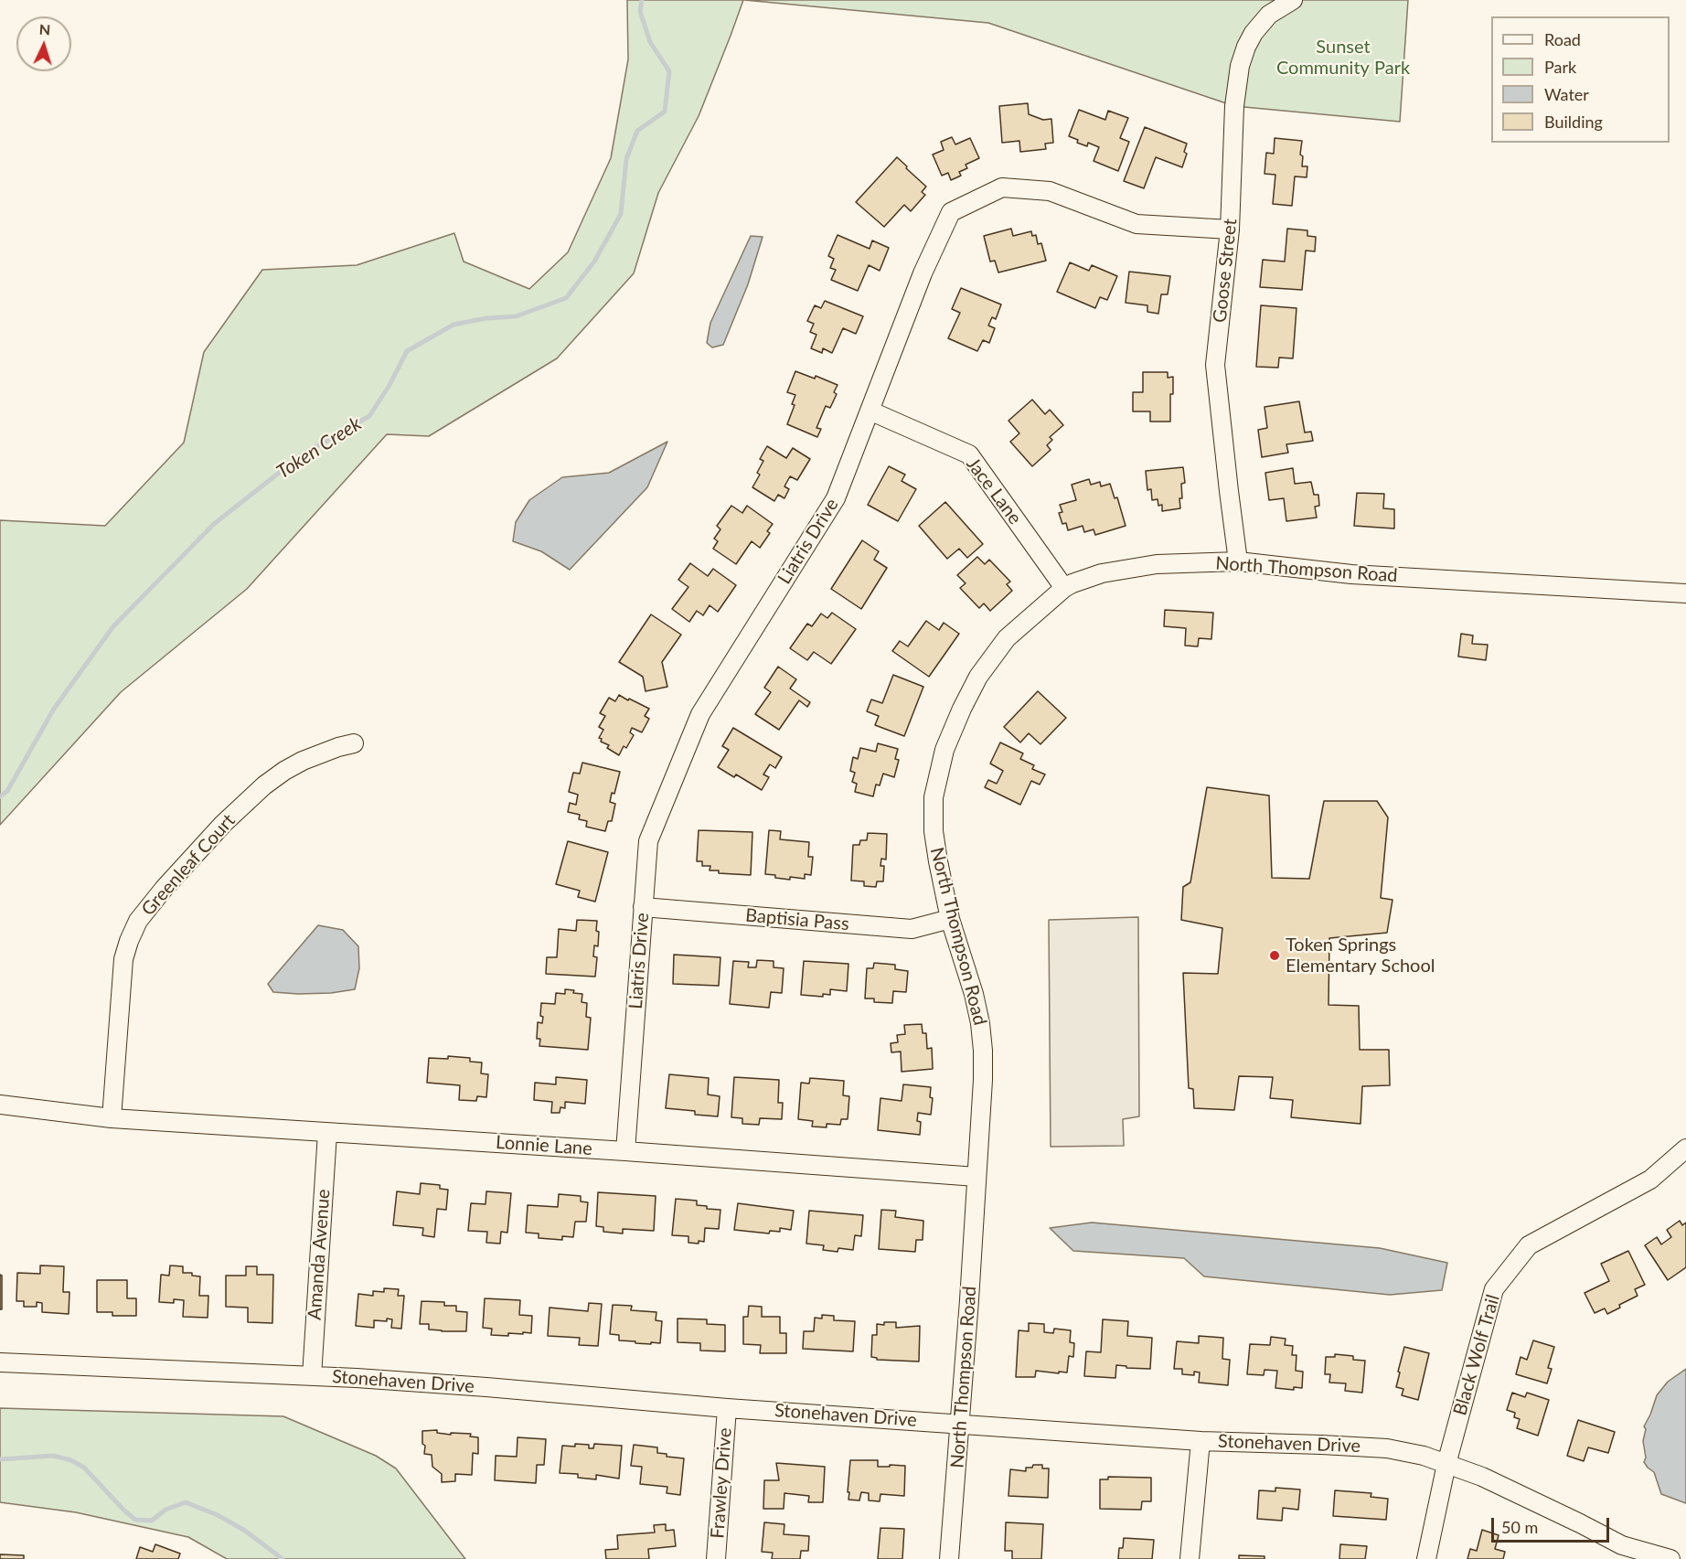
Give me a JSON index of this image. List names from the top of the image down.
{
  "streets": {
    "street": [
      "Goose Street",
      "Jace Lane",
      "Liatris Drive",
      "North Thompson Road",
      "Greenleaf Court",
      "Baptisia Pass",
      "Lonnie Lane",
      "Amanda Avenue",
      "Black Wolf Trail",
      "Stonehaven Drive",
      "Frawley Drive"
    ]
  },
  "crossings": [
    ["Goose Street", "Liatris Drive"],
    ["Goose Street", "North Thompson Road"],
    ["Jace Lane", "Liatris Drive"],
    ["Jace Lane", "North Thompson Road"],
    ["Liatris Drive", "Baptisia Pass"],
    ["Liatris Drive", "Lonnie Lane"],
    ["North Thompson Road", "Baptisia Pass"],
    ["North Thompson Road", "Lonnie Lane"],
    ["North Thompson Road", "Stonehaven Drive"],
    ["Greenleaf Court", "Lonnie Lane"],
    ["Lonnie Lane", "Amanda Avenue"],
    ["Amanda Avenue", "Stonehaven Drive"],
    ["Black Wolf Trail", "Stonehaven Drive"],
    ["Stonehaven Drive", "Frawley Drive"]
  ],
  "water": ["Token Creek"],
  "parks": ["Sunset Community Park"],
  "places": ["Token Springs Elementary School"],
  "legend": [
    "Road",
    "Park",
    "Water",
    "Building"
  ],
  "scale_bar": "50 m",
  "north": "top"
}
